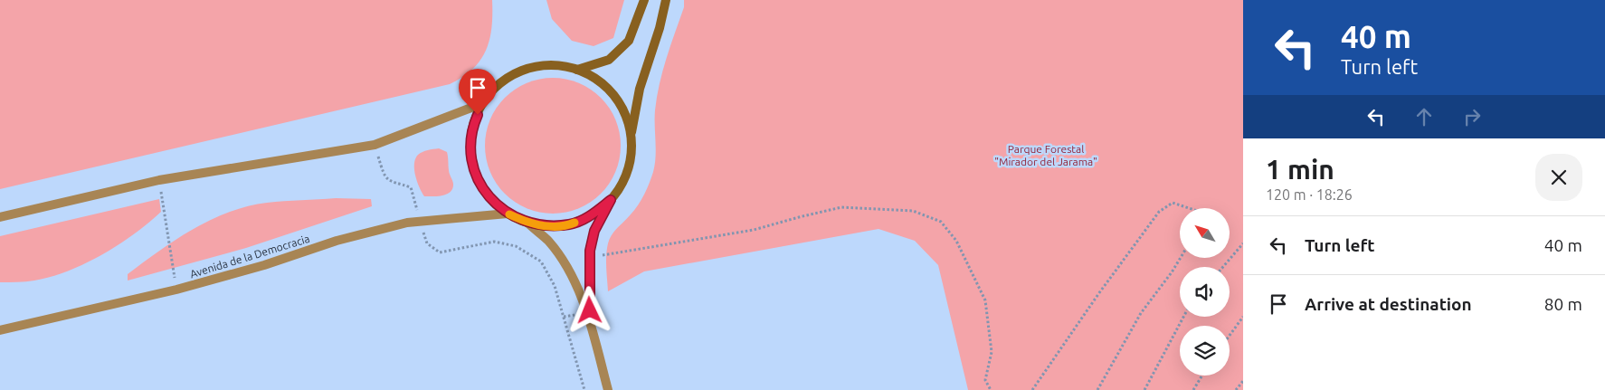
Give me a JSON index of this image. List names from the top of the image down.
{
  "streets": {
    "street": ["Avenida de la Democracia"]
  },
  "parks": ["Parque Forestal \"Mirador del Jarama\""],
  "north": "top left",
  "page": {
    "turn": ["40 m", "Turn left"],
    "heading": ["1 min", "120 m · 18:26"],
    "list": [
      {
        "name": "Turn left",
        "value": "40 m"
      },
      {
        "name": "Arrive at destination",
        "value": "80 m"
      }
    ]
  }
}
